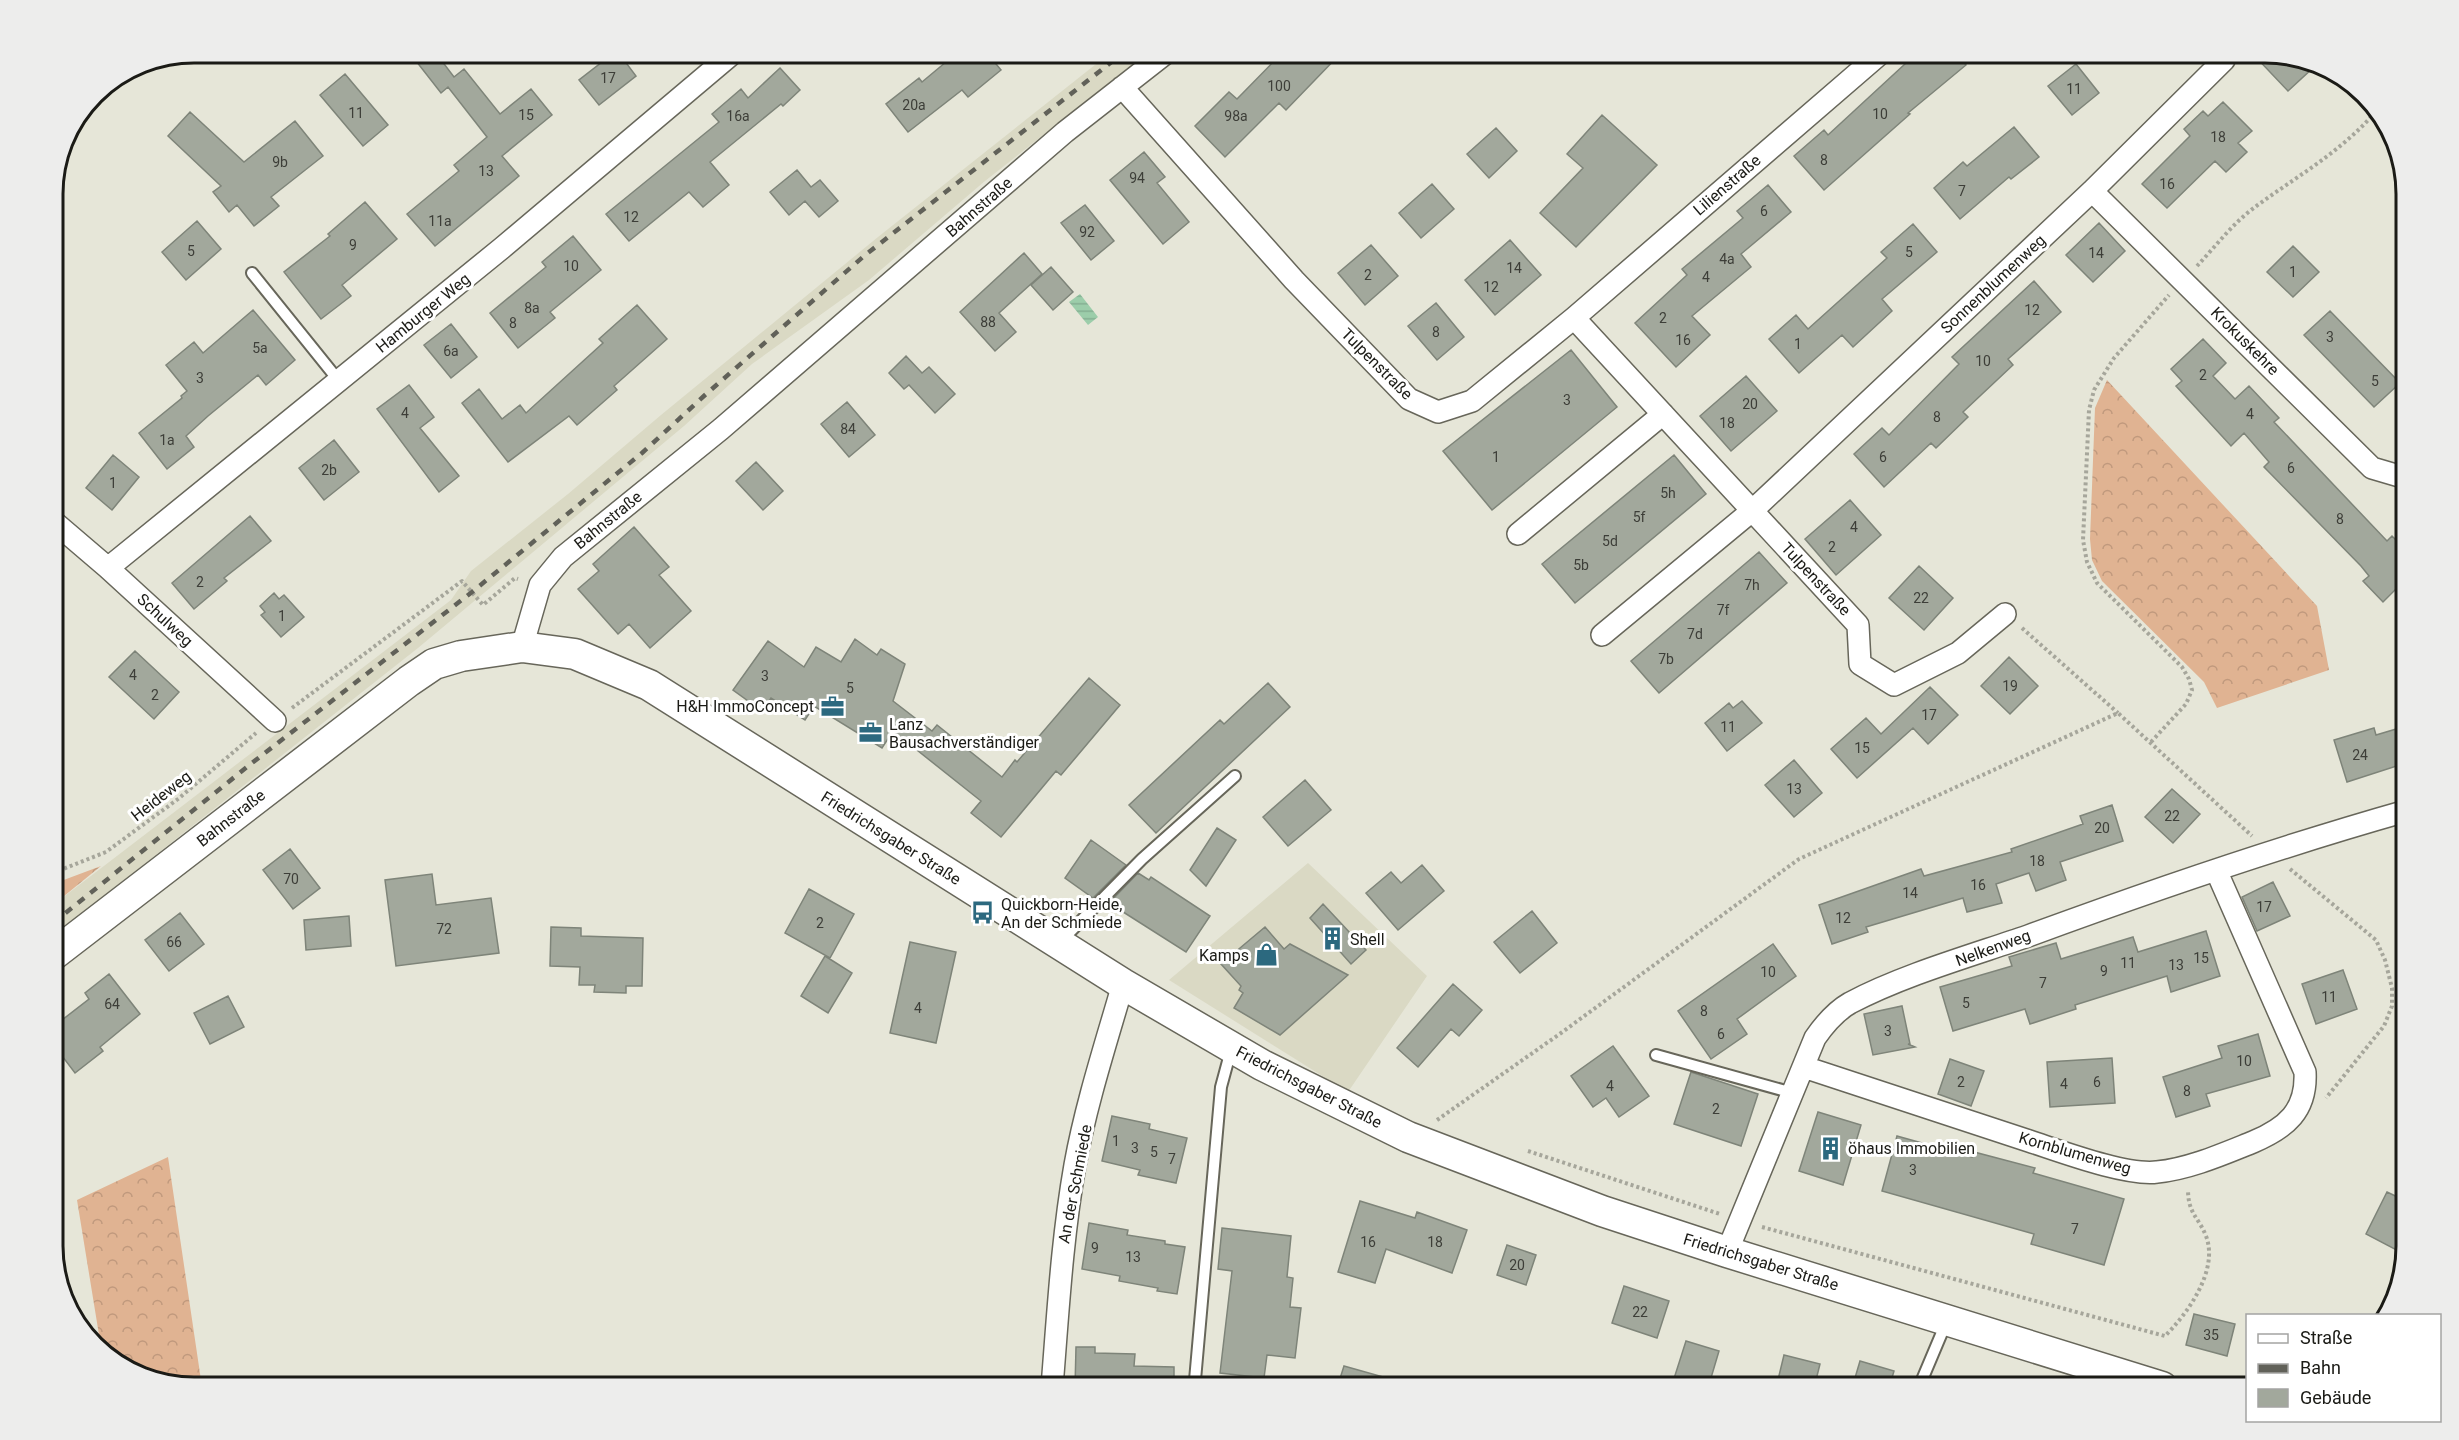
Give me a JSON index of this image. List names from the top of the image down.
{
  "streets": {
    "main road": ["Bahnstraße", "Friedrichsgaber Straße"],
    "street": [
      "Lilienstraße",
      "Sonnenblumenweg",
      "Hamburger Weg",
      "Krokuskehre",
      "Tulpenstraße",
      "Schulweg",
      "Nelkenweg",
      "Kornblumenweg",
      "An der Schmiede"
    ],
    "path": ["Heideweg"]
  },
  "crossings": [
    ["Lilienstraße", "Tulpenstraße"],
    ["Bahnstraße", "Tulpenstraße"],
    ["Bahnstraße", "Heideweg"],
    ["Bahnstraße", "Friedrichsgaber Straße"],
    ["Sonnenblumenweg", "Krokuskehre"],
    ["Sonnenblumenweg", "Tulpenstraße"],
    ["Hamburger Weg", "Schulweg"],
    ["Schulweg", "Heideweg"],
    ["Friedrichsgaber Straße", "Nelkenweg"],
    ["Friedrichsgaber Straße", "An der Schmiede"],
    ["Nelkenweg", "Kornblumenweg"]
  ],
  "places": {
    "office": ["H&H ImmoConcept", "Lanz Bausachverständiger"],
    "bus stop": ["Quickborn-Heide, An der Schmiede"],
    "building": ["Shell", "öhaus Immobilien"],
    "shop": ["Kamps"]
  },
  "house_numbers": [
    "17",
    "100",
    "11",
    "20a",
    "11",
    "10",
    "15",
    "16a",
    "98a",
    "18",
    "8",
    "9b",
    "13",
    "94",
    "16",
    "7",
    "6",
    "12",
    "11a",
    "92",
    "9",
    "5",
    "5",
    "14",
    "4a",
    "10",
    "14",
    "1",
    "2",
    "4",
    "12",
    "8a",
    "12",
    "2",
    "88",
    "8",
    "8",
    "3",
    "16",
    "1",
    "5a",
    "6a",
    "10",
    "2",
    "3",
    "5",
    "3",
    "20",
    "4",
    "4",
    "8",
    "18",
    "84",
    "1a",
    "1",
    "6",
    "6",
    "2b",
    "1",
    "5h",
    "5f",
    "8",
    "4",
    "5d",
    "2",
    "5b",
    "2",
    "7h",
    "22",
    "7f",
    "1",
    "7d",
    "7b",
    "4",
    "3",
    "19",
    "5",
    "2",
    "17",
    "11",
    "15",
    "24",
    "13",
    "22",
    "20",
    "18",
    "70",
    "16",
    "14",
    "17",
    "12",
    "2",
    "72",
    "66",
    "15",
    "11",
    "13",
    "9",
    "10",
    "7",
    "11",
    "5",
    "64",
    "4",
    "8",
    "3",
    "6",
    "10",
    "2",
    "6",
    "4",
    "4",
    "8",
    "2",
    "1",
    "3",
    "5",
    "7",
    "3",
    "7",
    "16",
    "18",
    "9",
    "13",
    "20",
    "22",
    "35"
  ],
  "legend": ["Straße", "Bahn", "Gebäude"]
}
